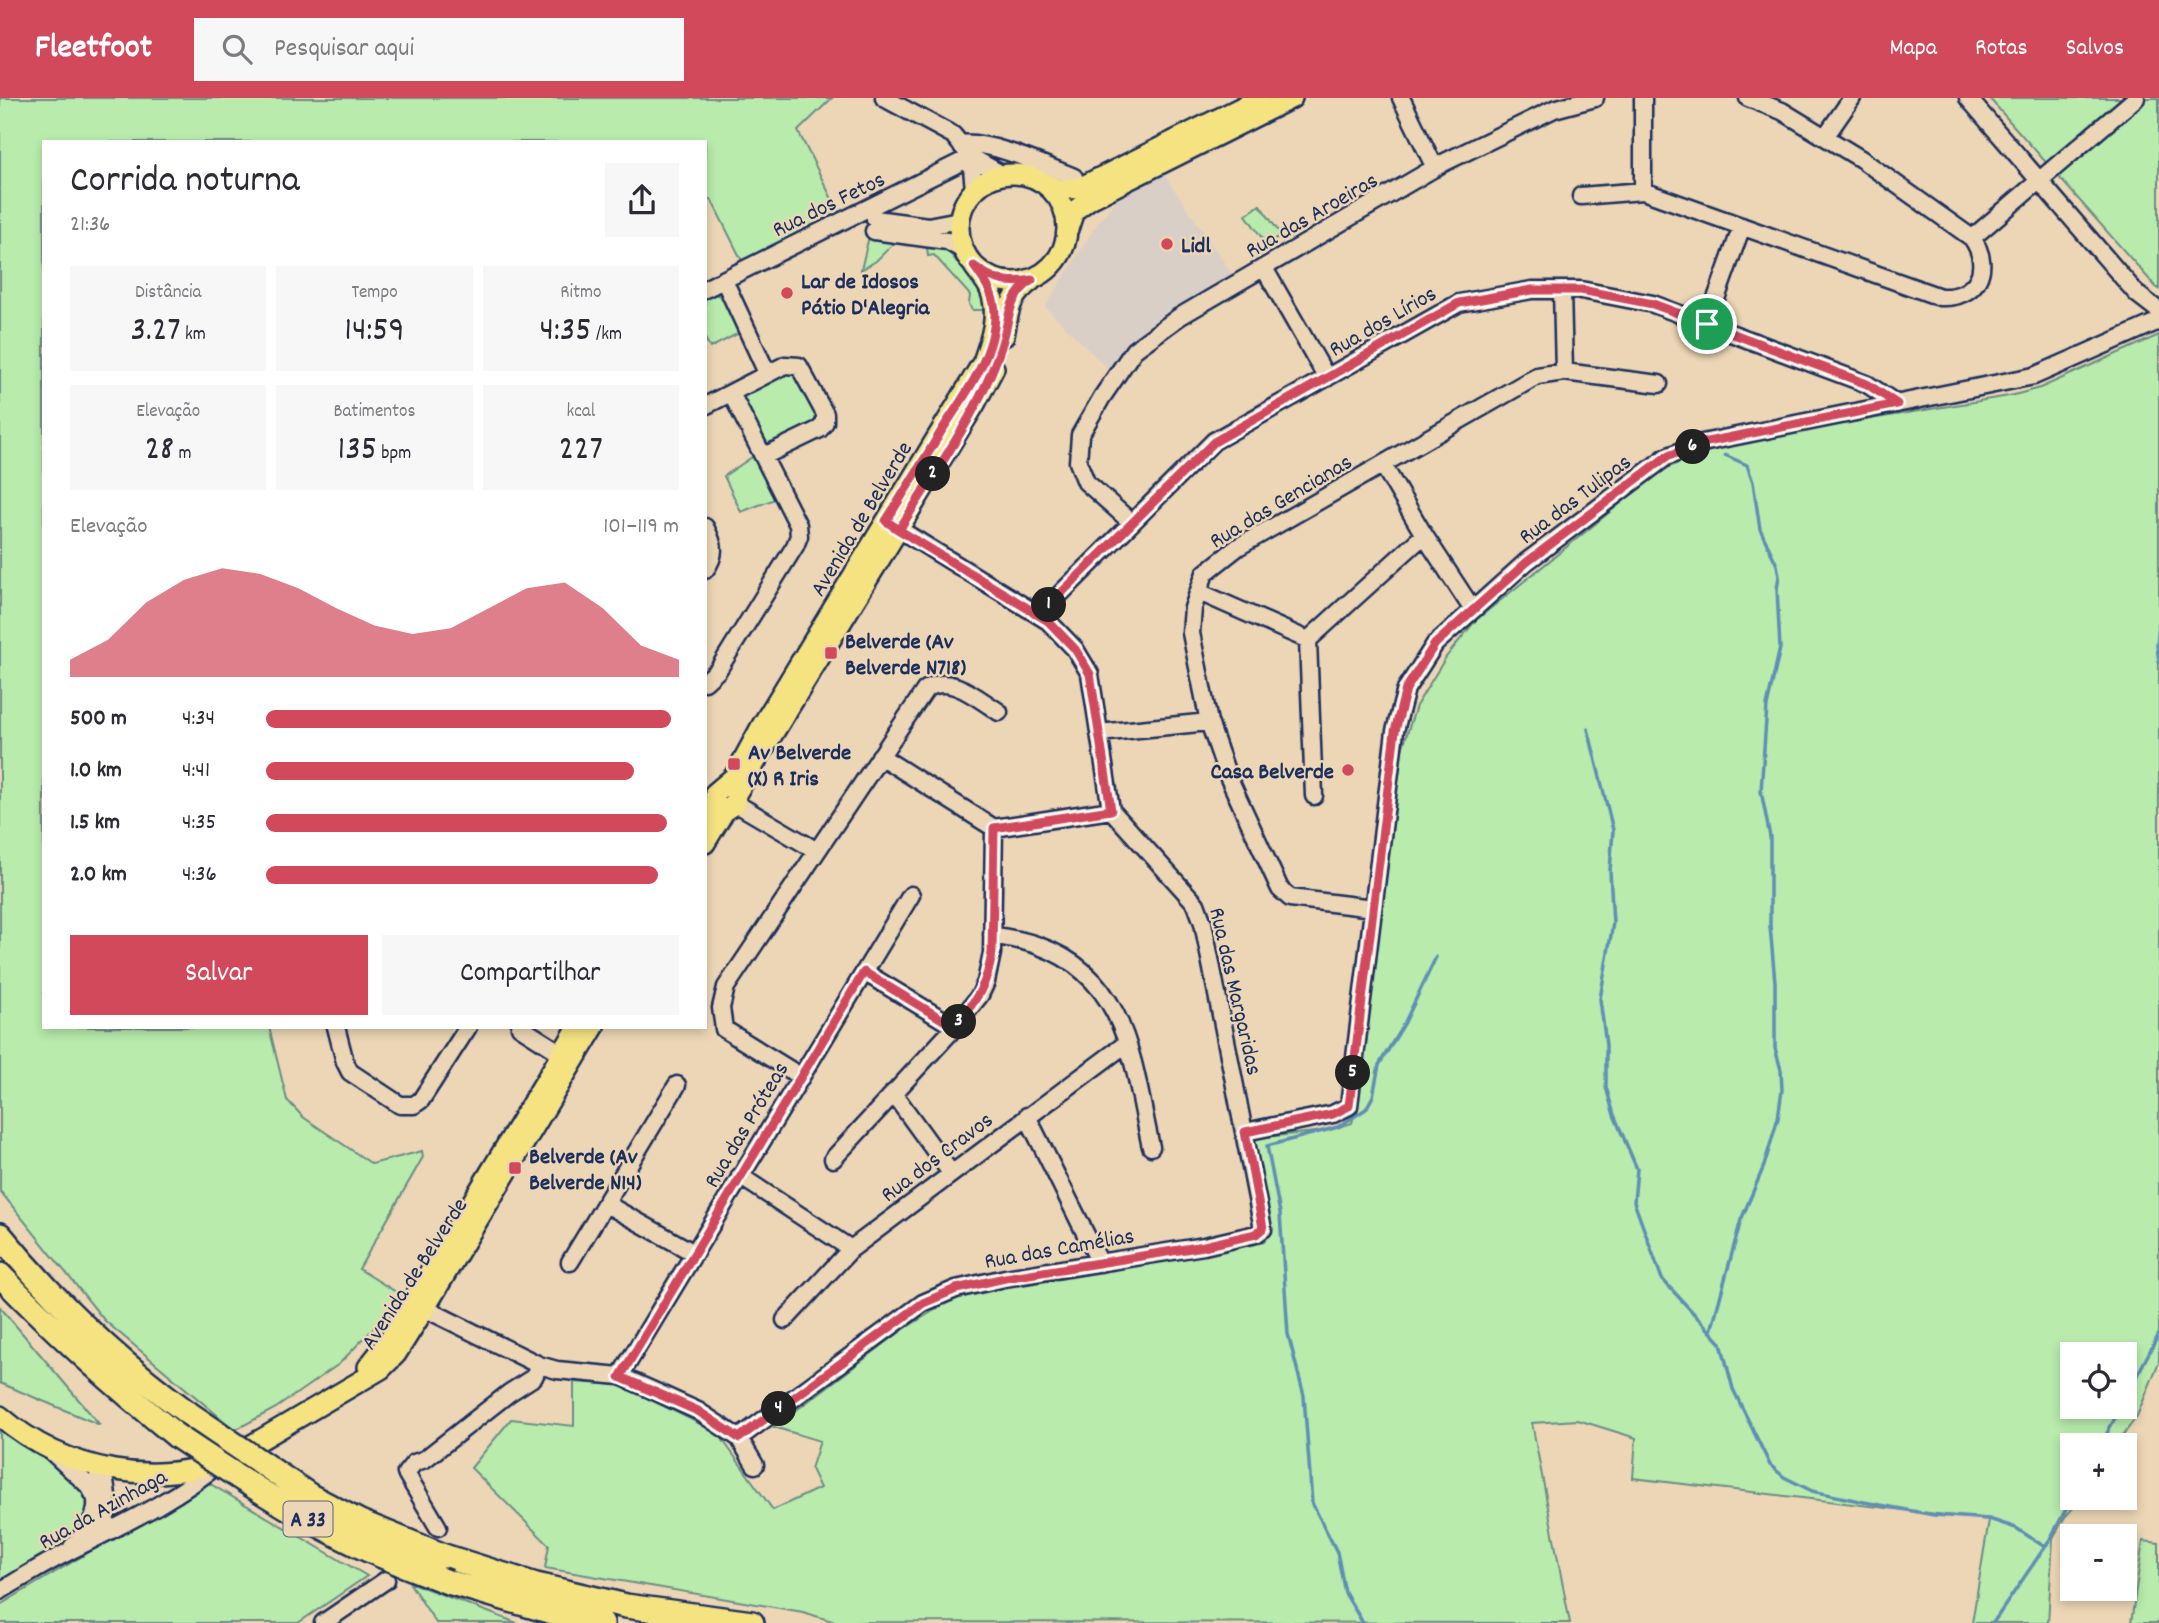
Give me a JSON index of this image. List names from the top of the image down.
{
  "streets": {
    "highway": ["A 33"],
    "main road": ["Avenida de Belverde"],
    "street": [
      "Rua dos Fetos",
      "Rua das Aroeiras",
      "Rua dos Lírios",
      "Rua das Tulipas",
      "Rua das Gencianas",
      "Rua das Margaridas",
      "Rua das Próteas",
      "Rua dos Cravos",
      "Rua das Camélias",
      "Rua da Azinhaga"
    ]
  },
  "crossings": [
    ["Rua dos Fetos", "Avenida de Belverde"],
    ["Rua das Aroeiras", "Rua dos Lírios"],
    ["Rua dos Lírios", "Rua das Tulipas"],
    ["Rua das Tulipas", "Rua das Gencianas"],
    ["Rua das Tulipas", "Rua das Margaridas"],
    ["Avenida de Belverde", "Rua da Azinhaga"],
    ["Rua das Margaridas", "Rua das Camélias"]
  ],
  "places": {
    "other": ["Lidl", "Lar de Idosos Pátio D'Alegria", "Casa Belverde"],
    "transit": ["Belverde (Av Belverde N718)", "Av Belverde (X) R Iris", "Belverde (Av Belverde N14)"]
  },
  "page": {
    "header": "Fleetfoot",
    "search": "Pesquisar aqui",
    "nav": ["Mapa", "Rotas", "Salvos"],
    "heading": ["Corrida noturna", "21:36"],
    "stats": [
      ["Distância", "3.27 km"],
      ["Tempo", "14:59"],
      ["Ritmo", "4:35 /km"],
      ["Elevação", "28 m"],
      ["Batimentos", "135 bpm"],
      ["kcal", "227"]
    ],
    "pins": [
      "6",
      "2",
      "1",
      "3",
      "5",
      "4"
    ],
    "chart": ["Elevação", "101–119 m"],
    "list": [
      {
        "name": "500 m",
        "note": "4:34"
      },
      {
        "name": "1.0 km",
        "note": "4:41"
      },
      {
        "name": "1.5 km",
        "note": "4:35"
      },
      {
        "name": "2.0 km",
        "note": "4:36"
      }
    ],
    "buttons": ["Salvar", "Compartilhar"],
    "map_buttons": ["+", "−"]
  }
}
